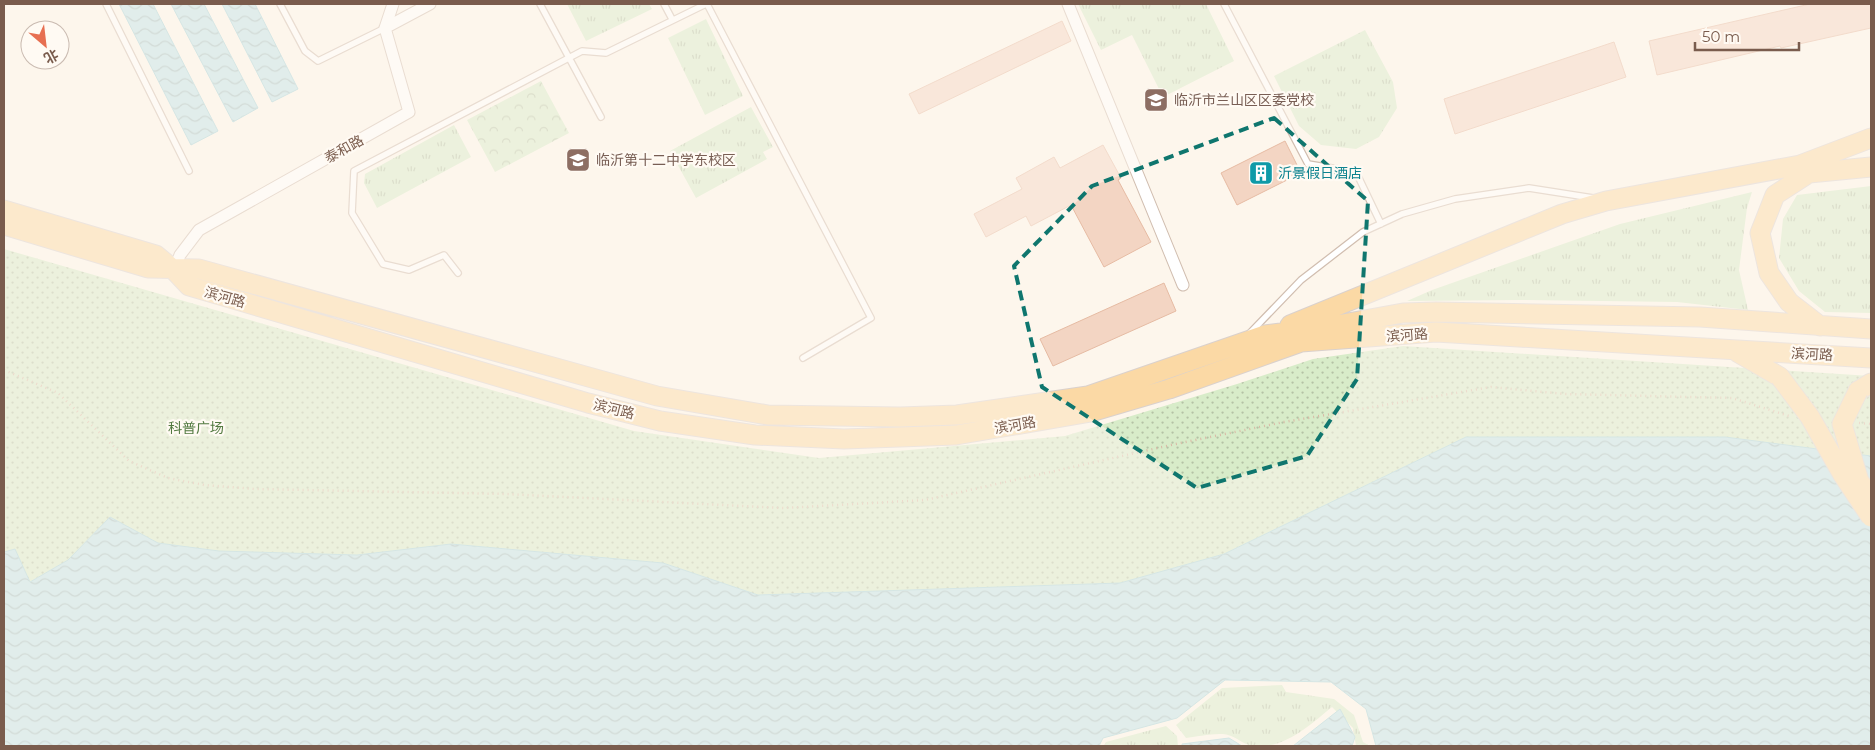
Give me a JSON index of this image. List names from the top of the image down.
{
  "streets": {
    "main road": ["滨河路"],
    "street": ["泰和路"]
  },
  "crossings": [
    ["泰和路", "滨河路"]
  ],
  "parks": ["科普广场"],
  "places": {
    "school or university": ["临沂市兰山区区委党校", "临沂第十二中学东校区"],
    "building": ["沂景假日酒店"]
  },
  "scale_bar": "50 m",
  "north": "bottom right"
}
